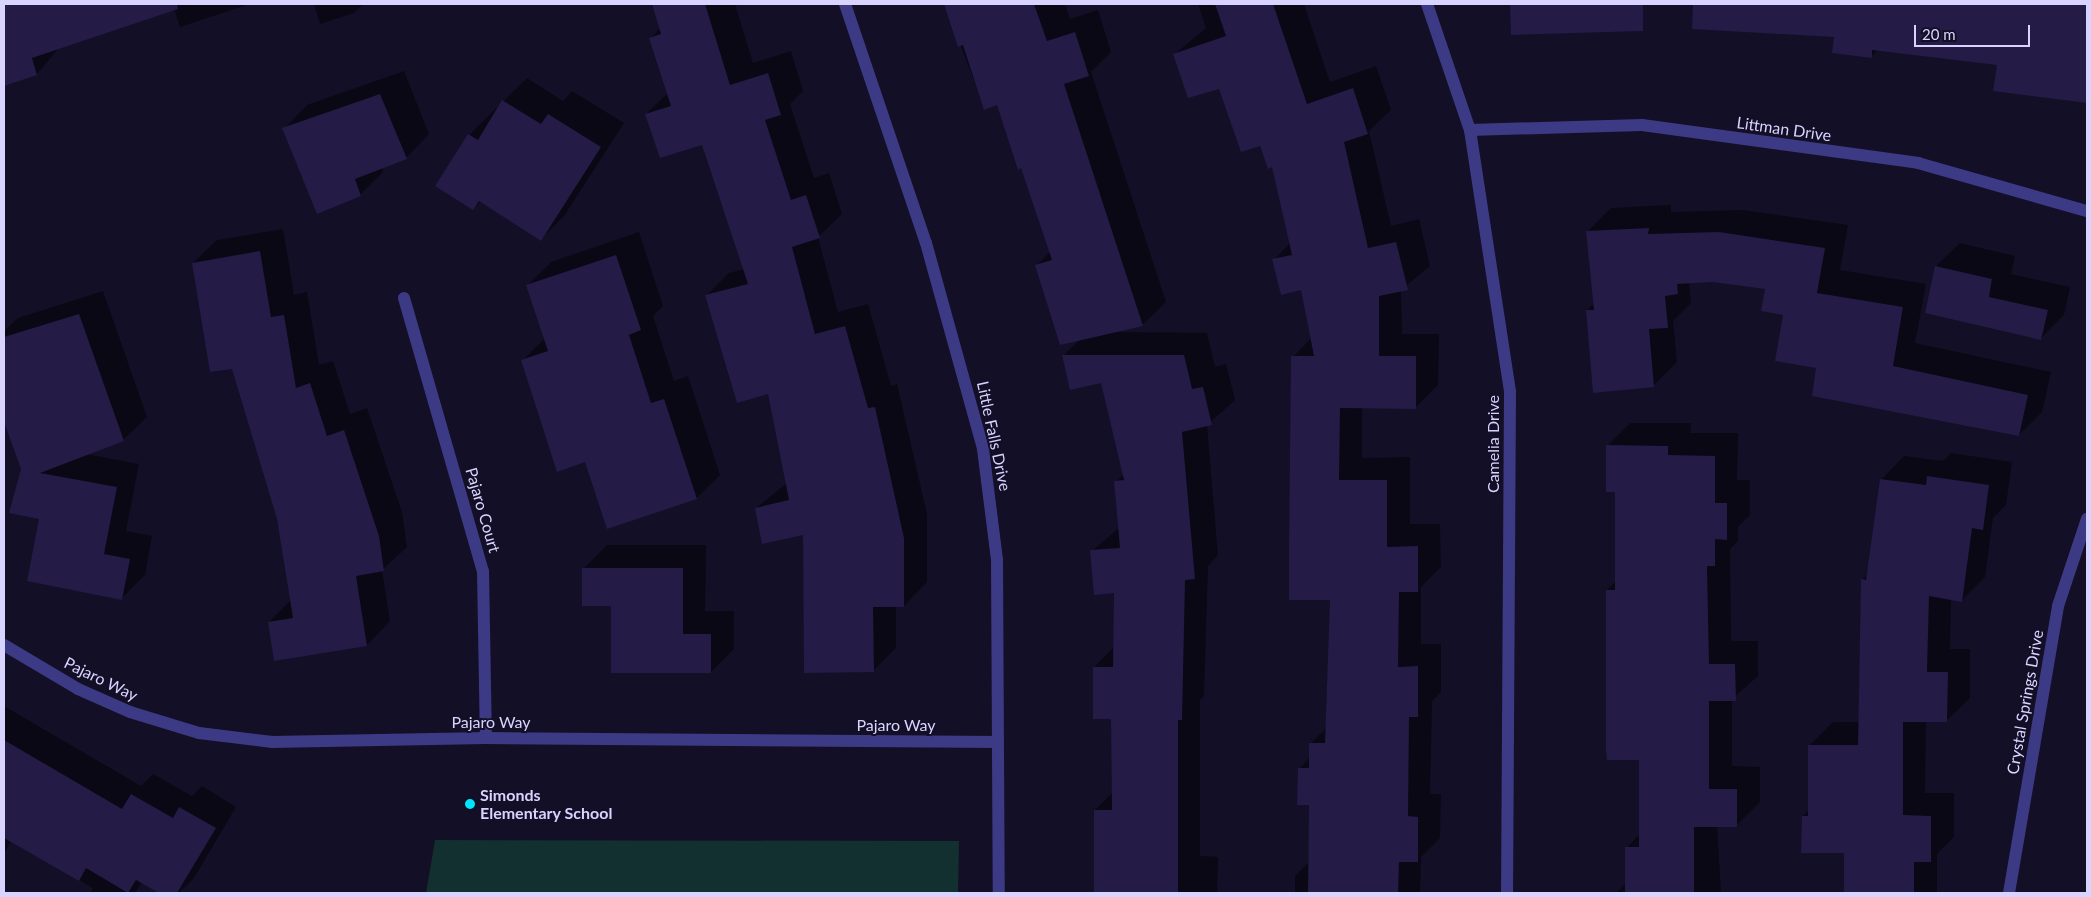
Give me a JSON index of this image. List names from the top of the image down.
{
  "streets": {
    "street": [
      "Littman Drive",
      "Little Falls Drive",
      "Camelia Drive",
      "Pajaro Court",
      "Pajaro Way",
      "Crystal Springs Drive"
    ]
  },
  "crossings": [
    ["Littman Drive", "Camelia Drive"],
    ["Little Falls Drive", "Pajaro Way"],
    ["Pajaro Court", "Pajaro Way"]
  ],
  "places": ["Simonds Elementary School"],
  "scale_bar": "20 m"
}
